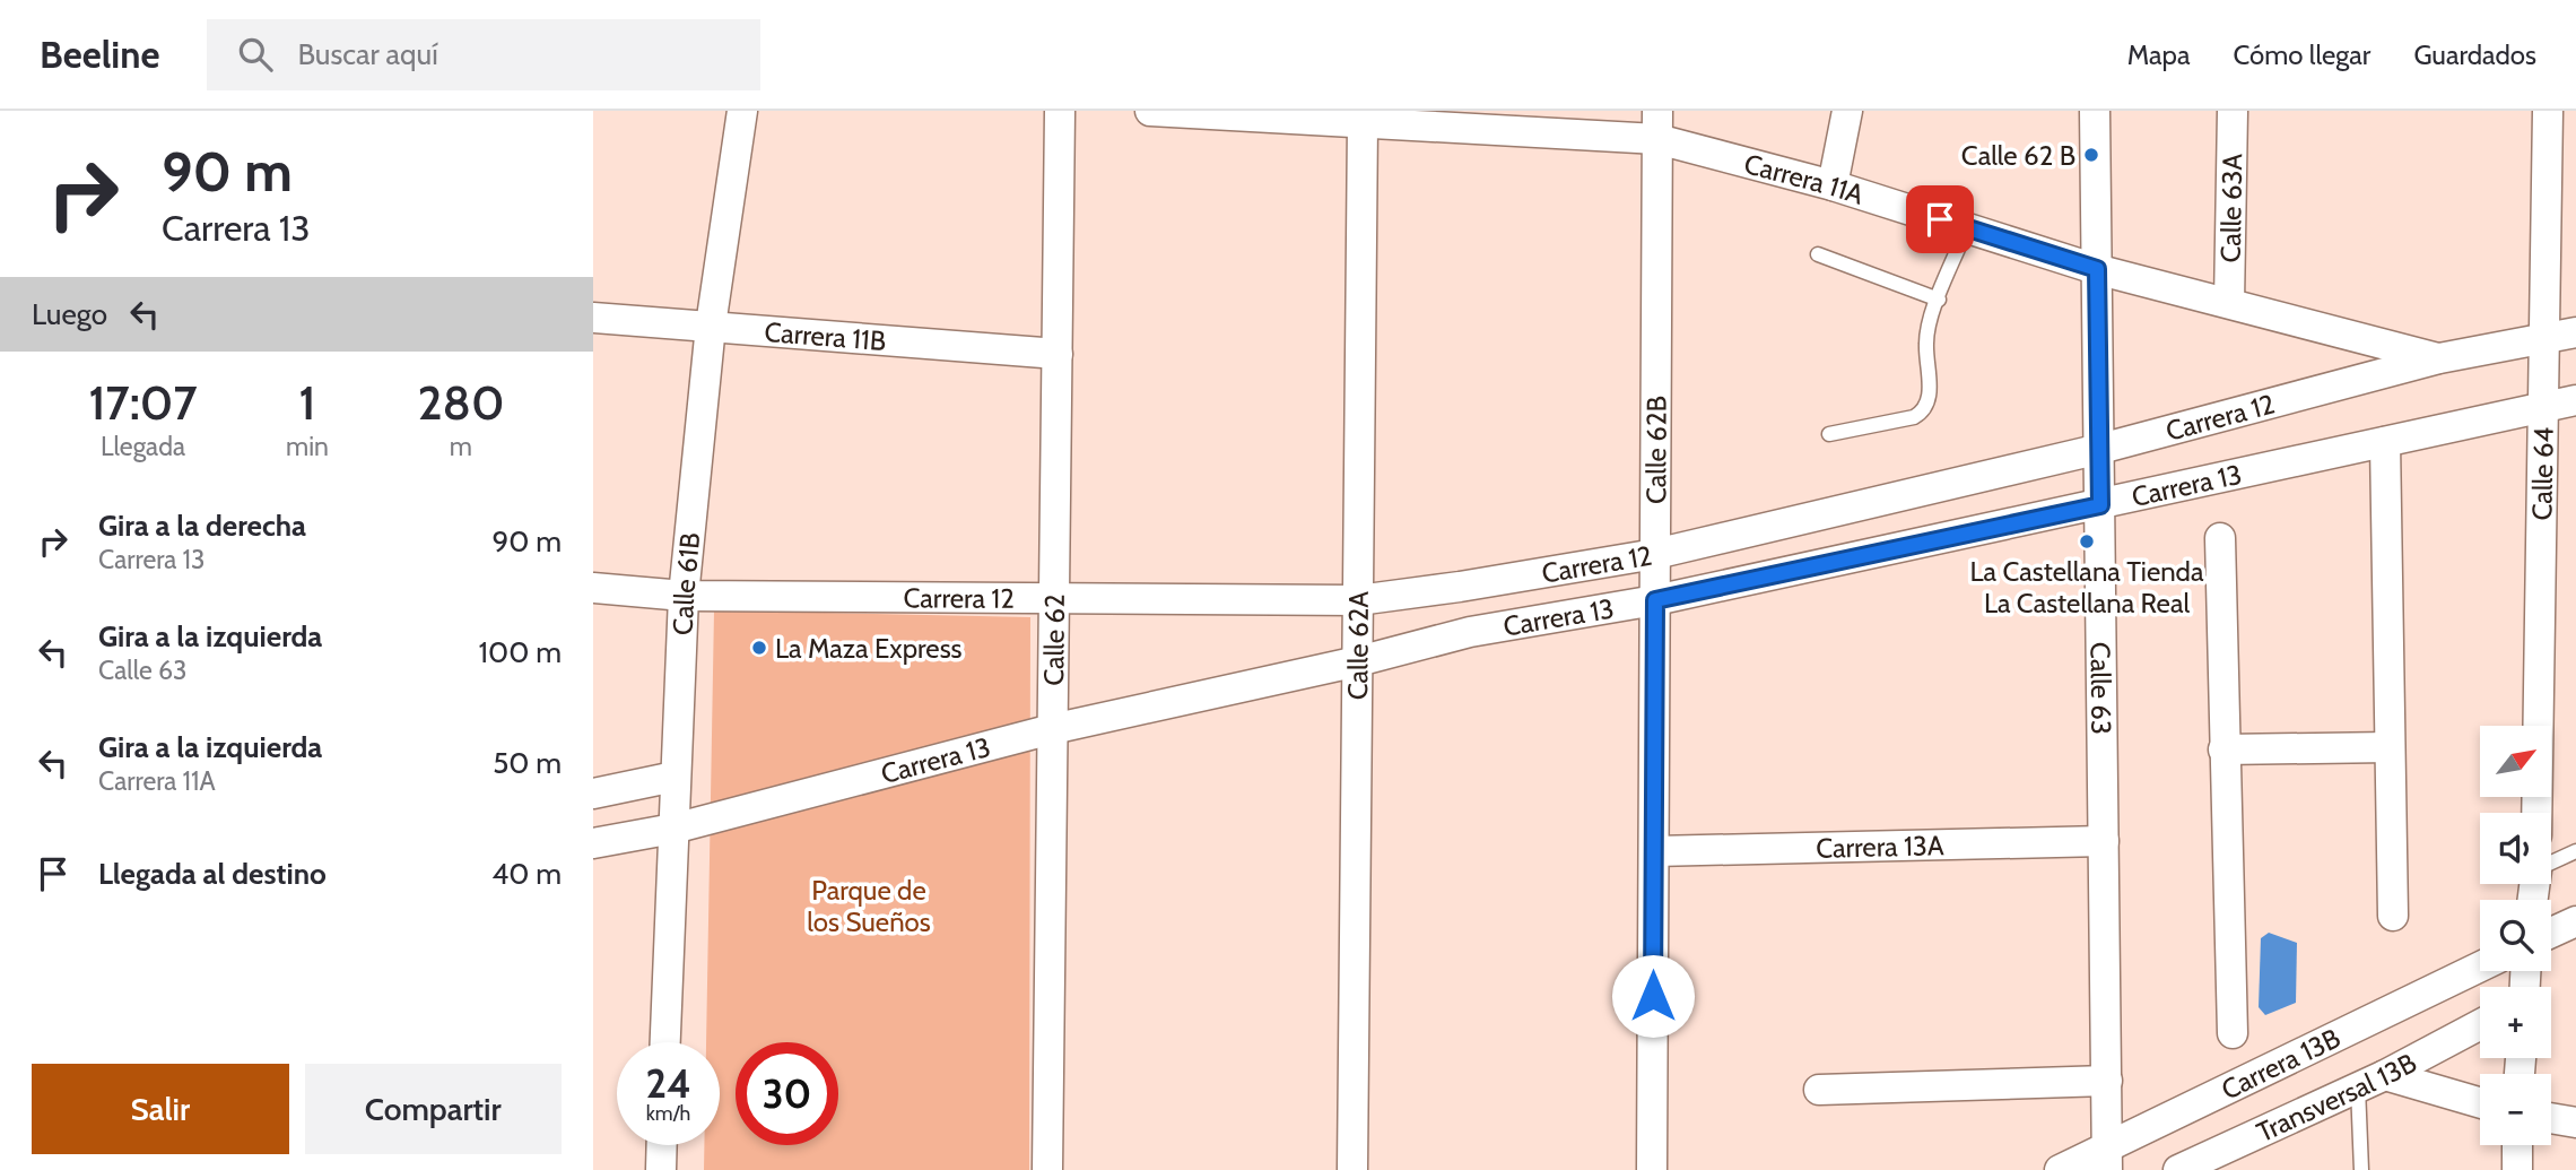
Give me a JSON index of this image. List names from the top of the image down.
{
  "streets": {
    "street": [
      "Carrera 11A",
      "Calle 63A",
      "Carrera 11B",
      "Carrera 12",
      "Calle 62B",
      "Calle 64",
      "Carrera 13",
      "Calle 61B",
      "Calle 62",
      "Calle 62A",
      "Calle 63",
      "Carrera 13A",
      "Carrera 13B",
      "Transversal 13B"
    ]
  },
  "crossings": [
    ["Carrera 11A", "Calle 63A"],
    ["Carrera 11A", "Carrera 12"],
    ["Carrera 11A", "Calle 62B"],
    ["Carrera 11A", "Calle 62A"],
    ["Carrera 11A", "Calle 63"],
    ["Carrera 11B", "Calle 61B"],
    ["Carrera 11B", "Calle 62"],
    ["Carrera 12", "Calle 62B"],
    ["Carrera 12", "Calle 64"],
    ["Carrera 12", "Calle 61B"],
    ["Carrera 12", "Calle 62"],
    ["Carrera 12", "Calle 62A"],
    ["Carrera 12", "Calle 63"],
    ["Calle 62B", "Carrera 13"],
    ["Calle 62B", "Carrera 13A"],
    ["Calle 64", "Carrera 13"],
    ["Carrera 13", "Calle 61B"],
    ["Carrera 13", "Calle 62"],
    ["Carrera 13", "Calle 62A"],
    ["Carrera 13", "Calle 63"],
    ["Calle 63", "Carrera 13A"],
    ["Calle 63", "Carrera 13B"]
  ],
  "parks": ["Parque de los Sueños"],
  "places": ["Calle 62 B", "La Castellana Tienda La Castellana Real", "La Maza Express"],
  "north": "top right",
  "page": {
    "header": "Beeline",
    "search": "Buscar aquí",
    "nav": ["Mapa", "Cómo llegar", "Guardados"],
    "turn": ["90 m", "Carrera 13"],
    "then": "Luego",
    "eta": [
      "17:07",
      "Llegada",
      "1",
      "min",
      "280",
      "m"
    ],
    "list": [
      {
        "name": "Gira a la derecha",
        "note": "Carrera 13",
        "value": "90 m"
      },
      {
        "name": "Gira a la izquierda",
        "note": "Calle 63",
        "value": "100 m"
      },
      {
        "name": "Gira a la izquierda",
        "note": "Carrera 11A",
        "value": "50 m"
      },
      {
        "name": "Llegada al destino",
        "value": "40 m"
      }
    ],
    "map_buttons": ["+", "−"],
    "speed": "24 km/h",
    "limit": "30",
    "buttons": ["Salir", "Compartir"]
  }
}
